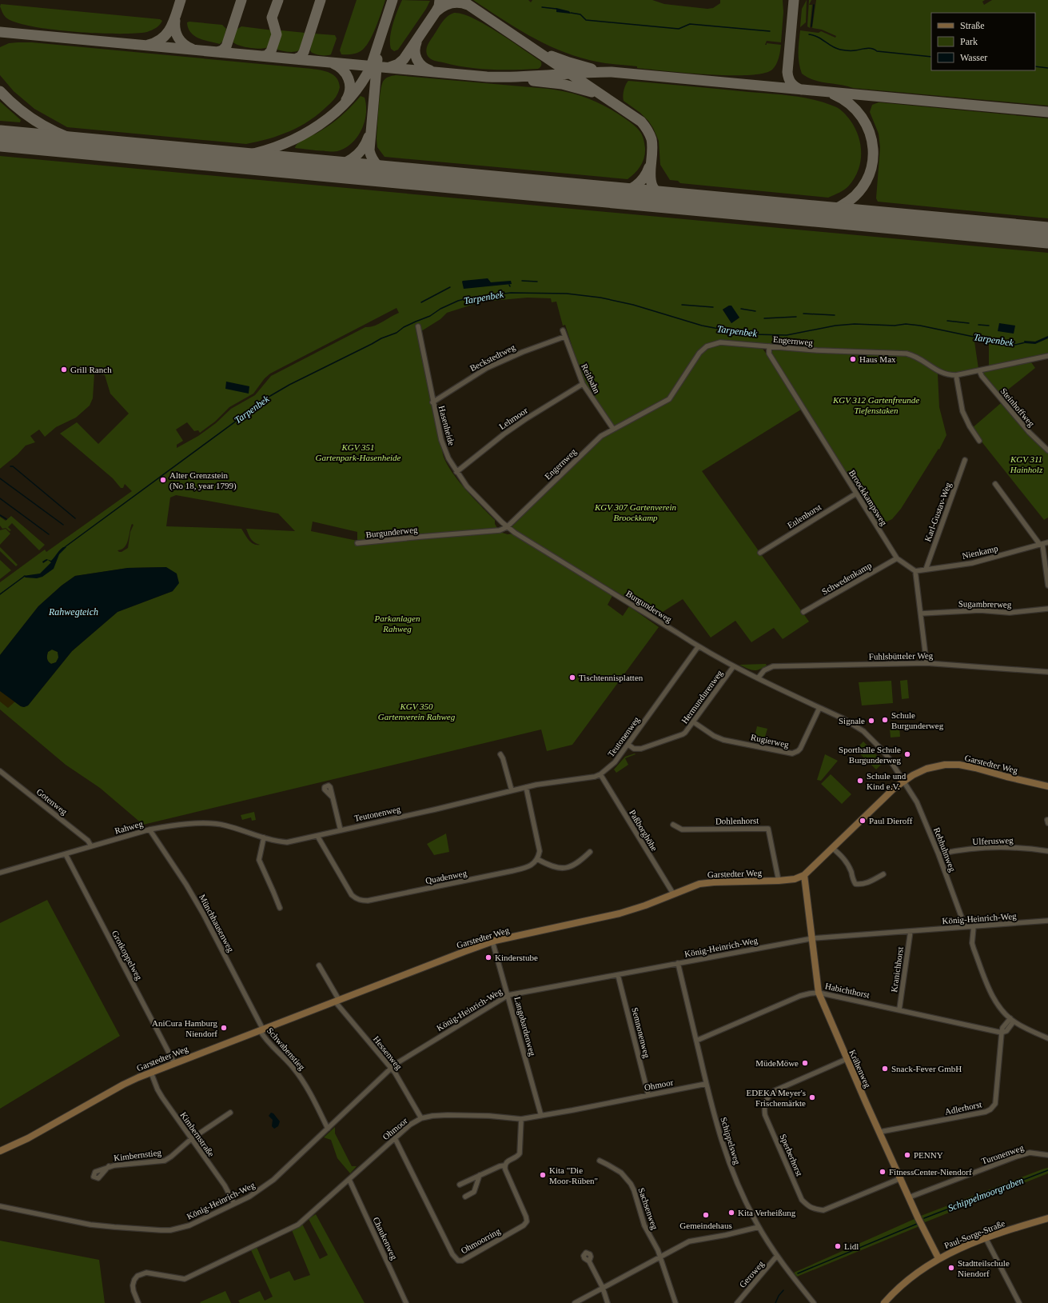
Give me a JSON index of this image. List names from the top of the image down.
{
  "streets": {
    "main road": ["Garstedter Weg", "Krähenweg", "Paul-Sorge-Straße"],
    "street": [
      "Engernweg",
      "Beckstedtweg",
      "Reitbahn",
      "Steinhoffweg",
      "Lehmoor",
      "Hasenheide",
      "Broockkampsweg",
      "Karl-Gustav-Weg",
      "Eulenhorst",
      "Burgunderweg",
      "Nienkamp",
      "Schwedenkamp",
      "Sugambrerweg",
      "Fuhlsbütteler Weg",
      "Hermundurenweg",
      "Teutonenweg",
      "Rugierweg",
      "Gotenweg",
      "Dohlenhorst",
      "Rahweg",
      "Paßborghöhe",
      "Ulferusweg",
      "Rebhuhnweg",
      "Quadenweg",
      "König-Heinrich-Weg",
      "Münchhausenweg",
      "Grotkoppelweg",
      "Kranichhorst",
      "Habichthorst",
      "Langobardenweg",
      "Semnonenweg",
      "Schwabenstieg",
      "Hessenweg",
      "Ohmoor",
      "Adlerhorst",
      "Kimbernstraße",
      "Schippelsweg",
      "Turonenweg",
      "Kimbernstieg",
      "Sperberhorst",
      "Sachsenweg",
      "Chaukenweg",
      "Ohmoorring",
      "Geroweg"
    ]
  },
  "crossings": [
    ["Engernweg", "Reitbahn"],
    ["Engernweg", "Steinhoffweg"],
    ["Engernweg", "Hasenheide"],
    ["Engernweg", "Broockkampsweg"],
    ["Engernweg", "Burgunderweg"],
    ["Beckstedtweg", "Reitbahn"],
    ["Beckstedtweg", "Hasenheide"],
    ["Reitbahn", "Lehmoor"],
    ["Lehmoor", "Hasenheide"],
    ["Hasenheide", "Burgunderweg"],
    ["Broockkampsweg", "Eulenhorst"],
    ["Broockkampsweg", "Nienkamp"],
    ["Broockkampsweg", "Schwedenkamp"],
    ["Karl-Gustav-Weg", "Nienkamp"],
    ["Burgunderweg", "Fuhlsbütteler Weg"],
    ["Burgunderweg", "Hermundurenweg"],
    ["Burgunderweg", "Teutonenweg"],
    ["Burgunderweg", "Rugierweg"],
    ["Burgunderweg", "Garstedter Weg"],
    ["Burgunderweg", "Rebhuhnweg"],
    ["Hermundurenweg", "Teutonenweg"],
    ["Hermundurenweg", "Rugierweg"],
    ["Teutonenweg", "Rahweg"],
    ["Teutonenweg", "Paßborghöhe"],
    ["Teutonenweg", "Quadenweg"],
    ["Garstedter Weg", "Dohlenhorst"],
    ["Garstedter Weg", "Paßborghöhe"],
    ["Garstedter Weg", "Rebhuhnweg"],
    ["Garstedter Weg", "Münchhausenweg"],
    ["Garstedter Weg", "Grotkoppelweg"],
    ["Garstedter Weg", "Langobardenweg"],
    ["Garstedter Weg", "Schwabenstieg"],
    ["Garstedter Weg", "Hessenweg"],
    ["Garstedter Weg", "Krähenweg"],
    ["Garstedter Weg", "Kimbernstraße"],
    ["Gotenweg", "Rahweg"],
    ["Rahweg", "Münchhausenweg"],
    ["Rahweg", "Grotkoppelweg"],
    ["Ulferusweg", "Rebhuhnweg"],
    ["Rebhuhnweg", "König-Heinrich-Weg"],
    ["König-Heinrich-Weg", "Kranichhorst"],
    ["König-Heinrich-Weg", "Langobardenweg"],
    ["König-Heinrich-Weg", "Semnonenweg"],
    ["König-Heinrich-Weg", "Schwabenstieg"],
    ["König-Heinrich-Weg", "Hessenweg"],
    ["König-Heinrich-Weg", "Krähenweg"],
    ["König-Heinrich-Weg", "Kimbernstraße"],
    ["König-Heinrich-Weg", "Schippelsweg"],
    ["Münchhausenweg", "Schwabenstieg"],
    ["Kranichhorst", "Habichthorst"],
    ["Habichthorst", "Krähenweg"],
    ["Habichthorst", "Adlerhorst"],
    ["Habichthorst", "Schippelsweg"],
    ["Langobardenweg", "Ohmoor"],
    ["Semnonenweg", "Ohmoor"],
    ["Hessenweg", "Ohmoor"],
    ["Krähenweg", "Adlerhorst"],
    ["Krähenweg", "Turonenweg"],
    ["Krähenweg", "Sperberhorst"],
    ["Krähenweg", "Paul-Sorge-Straße"],
    ["Ohmoor", "Schippelsweg"],
    ["Ohmoor", "Chaukenweg"],
    ["Ohmoor", "Ohmoorring"],
    ["Kimbernstraße", "Kimbernstieg"],
    ["Schippelsweg", "Geroweg"]
  ],
  "water": ["Tarpenbek", "Rahwegteich", "Schippelmoorgraben"],
  "parks": [
    "KGV 312 Gartenfreunde Tiefenstaken",
    "KGV 351 Gartenpark-Hasenheide",
    "KGV 311 Hainholz",
    "KGV 307 Gartenverein Broockkamp",
    "Parkanlagen Rahweg",
    "KGV 350 Gartenverein Rahweg"
  ],
  "places": [
    "Haus Max",
    "Grill Ranch",
    "Alter Grenzstein (No 18, year 1799)",
    "Tischtennisplatten",
    "Schule Burgunderweg",
    "Signale",
    "Sporthalle Schule Burgunderweg",
    "Schule und Kind e.V.",
    "Paul Dieroff",
    "Kinderstube",
    "AniCura Hamburg Niendorf",
    "MüdeMöwe",
    "Snack-Fever GmbH",
    "EDEKA Meyer's Frischemärkte",
    "PENNY",
    "FitnessCenter-Niendorf",
    "Kita \"Die Moor-Rüben\"",
    "Kita Verheißung",
    "Gemeindehaus",
    "Lidl",
    "Stadtteilschule Niendorf"
  ],
  "legend": ["Straße", "Park", "Wasser"]
}
